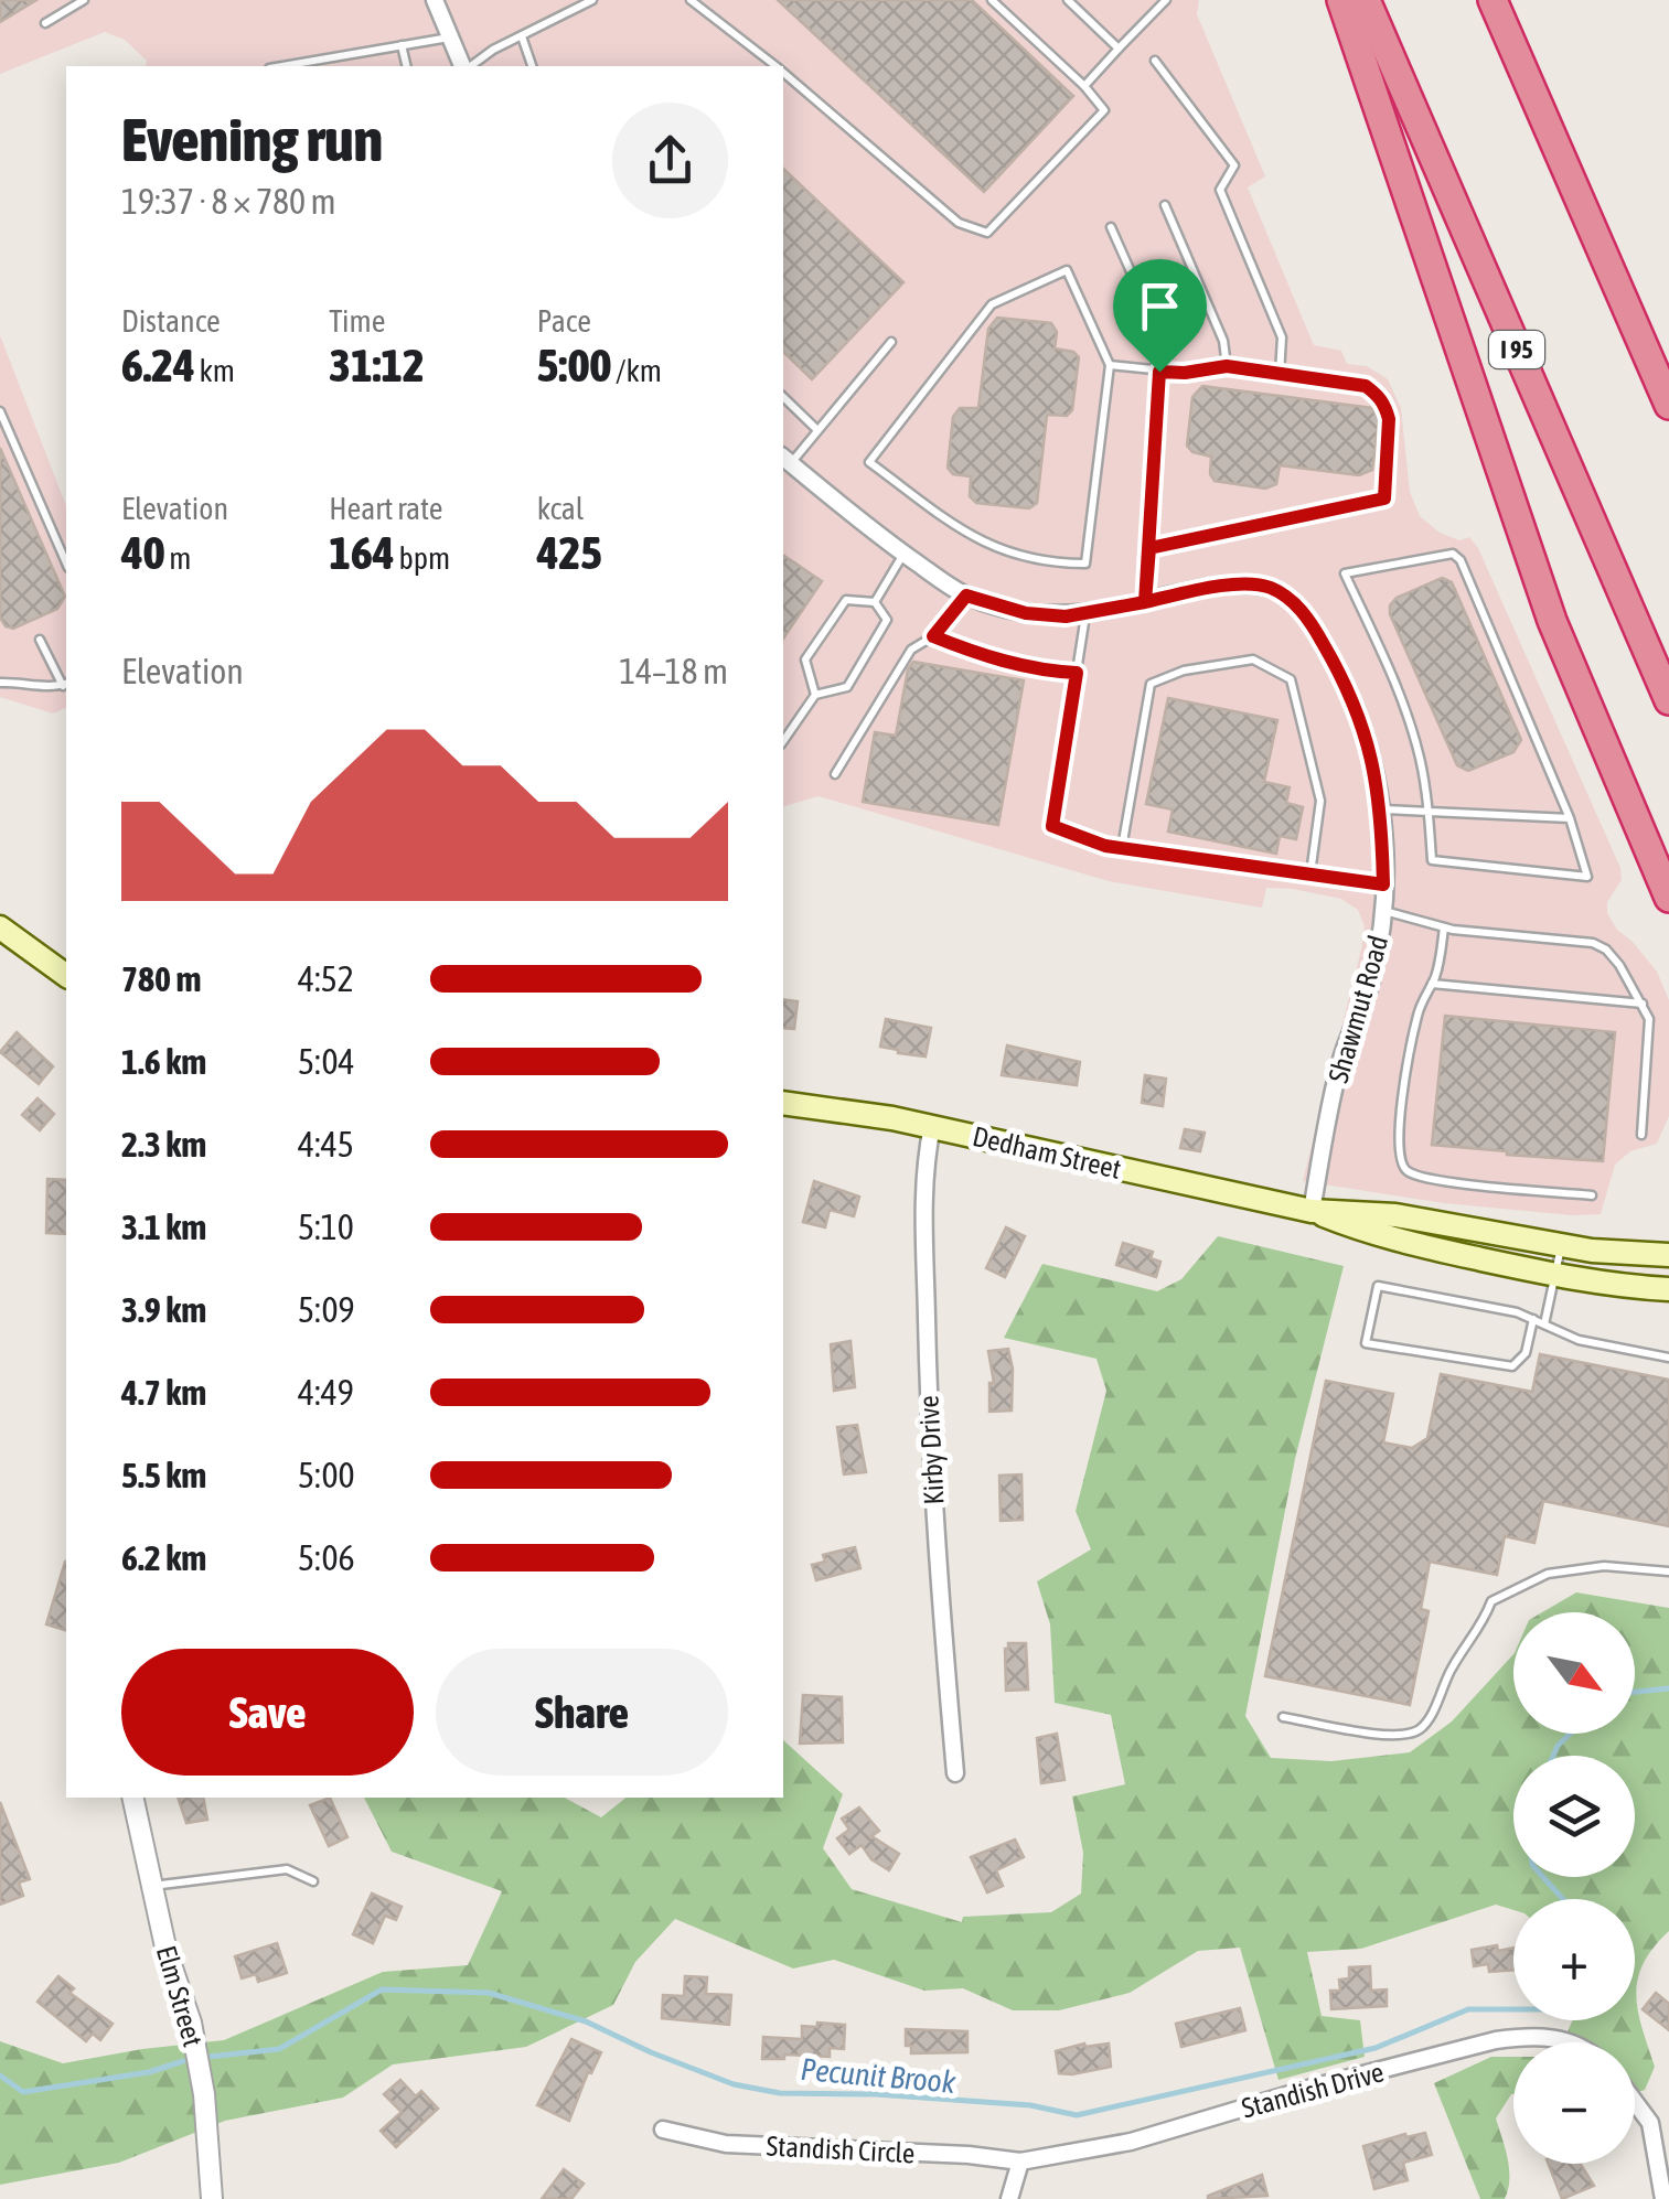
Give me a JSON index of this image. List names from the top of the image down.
{
  "streets": {
    "highway": ["I 95"],
    "main road": ["Dedham Street"],
    "street": [
      "Shawmut Road",
      "Kirby Drive",
      "Elm Street",
      "Standish Drive",
      "Standish Circle"
    ]
  },
  "crossings": [
    ["Shawmut Road", "Dedham Street"],
    ["Dedham Street", "Kirby Drive"],
    ["Standish Drive", "Standish Circle"]
  ],
  "water": ["Pecunit Brook"],
  "north": "bottom right",
  "page": {
    "heading": ["Evening run", "19:37 · 8 × 780 m"],
    "stats": [
      ["Distance", "6.24 km"],
      ["Time", "31:12"],
      ["Pace", "5:00 /km"],
      ["Elevation", "40 m"],
      ["Heart rate", "164 bpm"],
      ["kcal", "425"]
    ],
    "chart": ["Elevation", "14–18 m"],
    "list": [
      {
        "name": "780 m",
        "note": "4:52"
      },
      {
        "name": "1.6 km",
        "note": "5:04"
      },
      {
        "name": "2.3 km",
        "note": "4:45"
      },
      {
        "name": "3.1 km",
        "note": "5:10"
      },
      {
        "name": "3.9 km",
        "note": "5:09"
      },
      {
        "name": "4.7 km",
        "note": "4:49"
      },
      {
        "name": "5.5 km",
        "note": "5:00"
      },
      {
        "name": "6.2 km",
        "note": "5:06"
      }
    ],
    "map_buttons": ["+", "−"],
    "buttons": ["Save", "Share"]
  }
}
